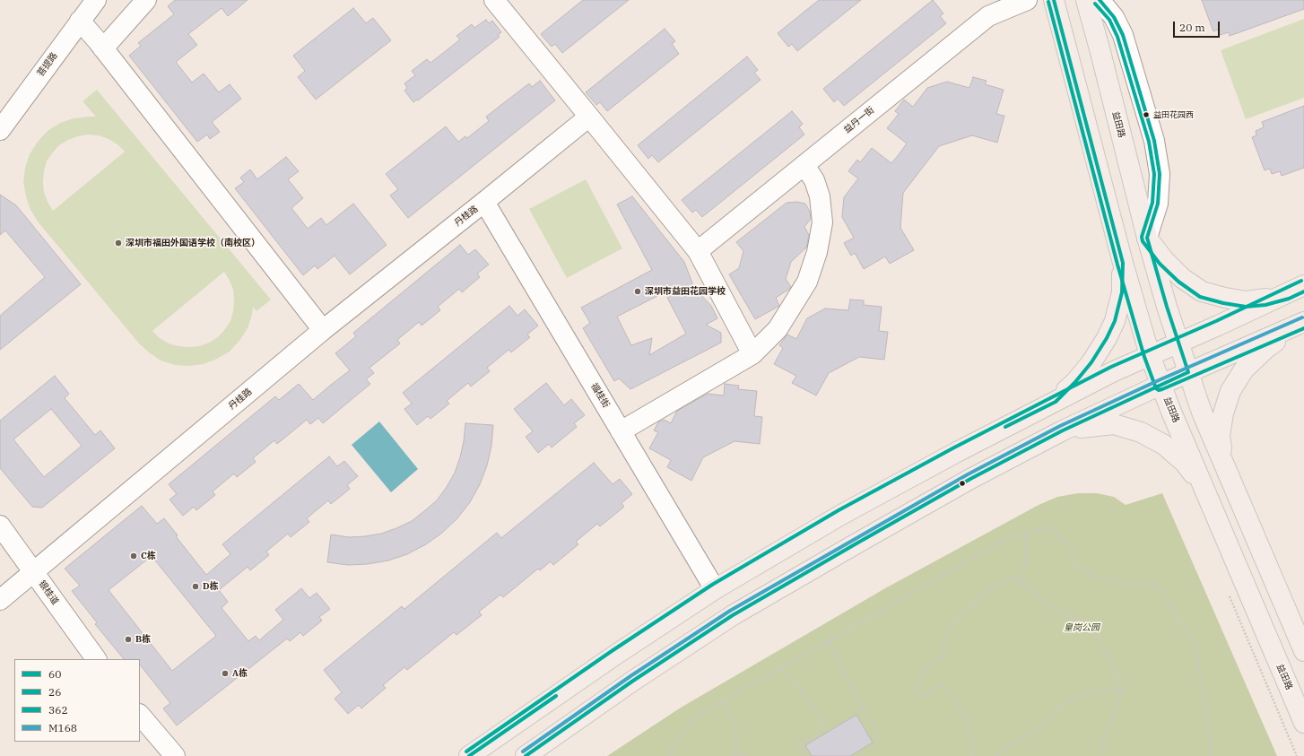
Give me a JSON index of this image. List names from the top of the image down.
{
  "streets": {
    "main road": ["益田路"],
    "street": [
      "菩提路",
      "益丹一街",
      "丹桂路",
      "福桂街",
      "银桂道"
    ]
  },
  "crossings": [
    ["丹桂路", "福桂街"],
    ["丹桂路", "银桂道"]
  ],
  "parks": ["皇岗公园"],
  "places": [
    "益田花园西",
    "深圳市福田外国语学校（南校区）",
    "深圳市益田花园学校",
    "C栋",
    "D栋",
    "B栋",
    "A栋"
  ],
  "lines": [
    "transit line 60",
    "transit line 26",
    "transit line 362",
    "transit line M168"
  ],
  "legend": [
    "60",
    "26",
    "362",
    "M168"
  ],
  "scale_bar": "20 m"
}
